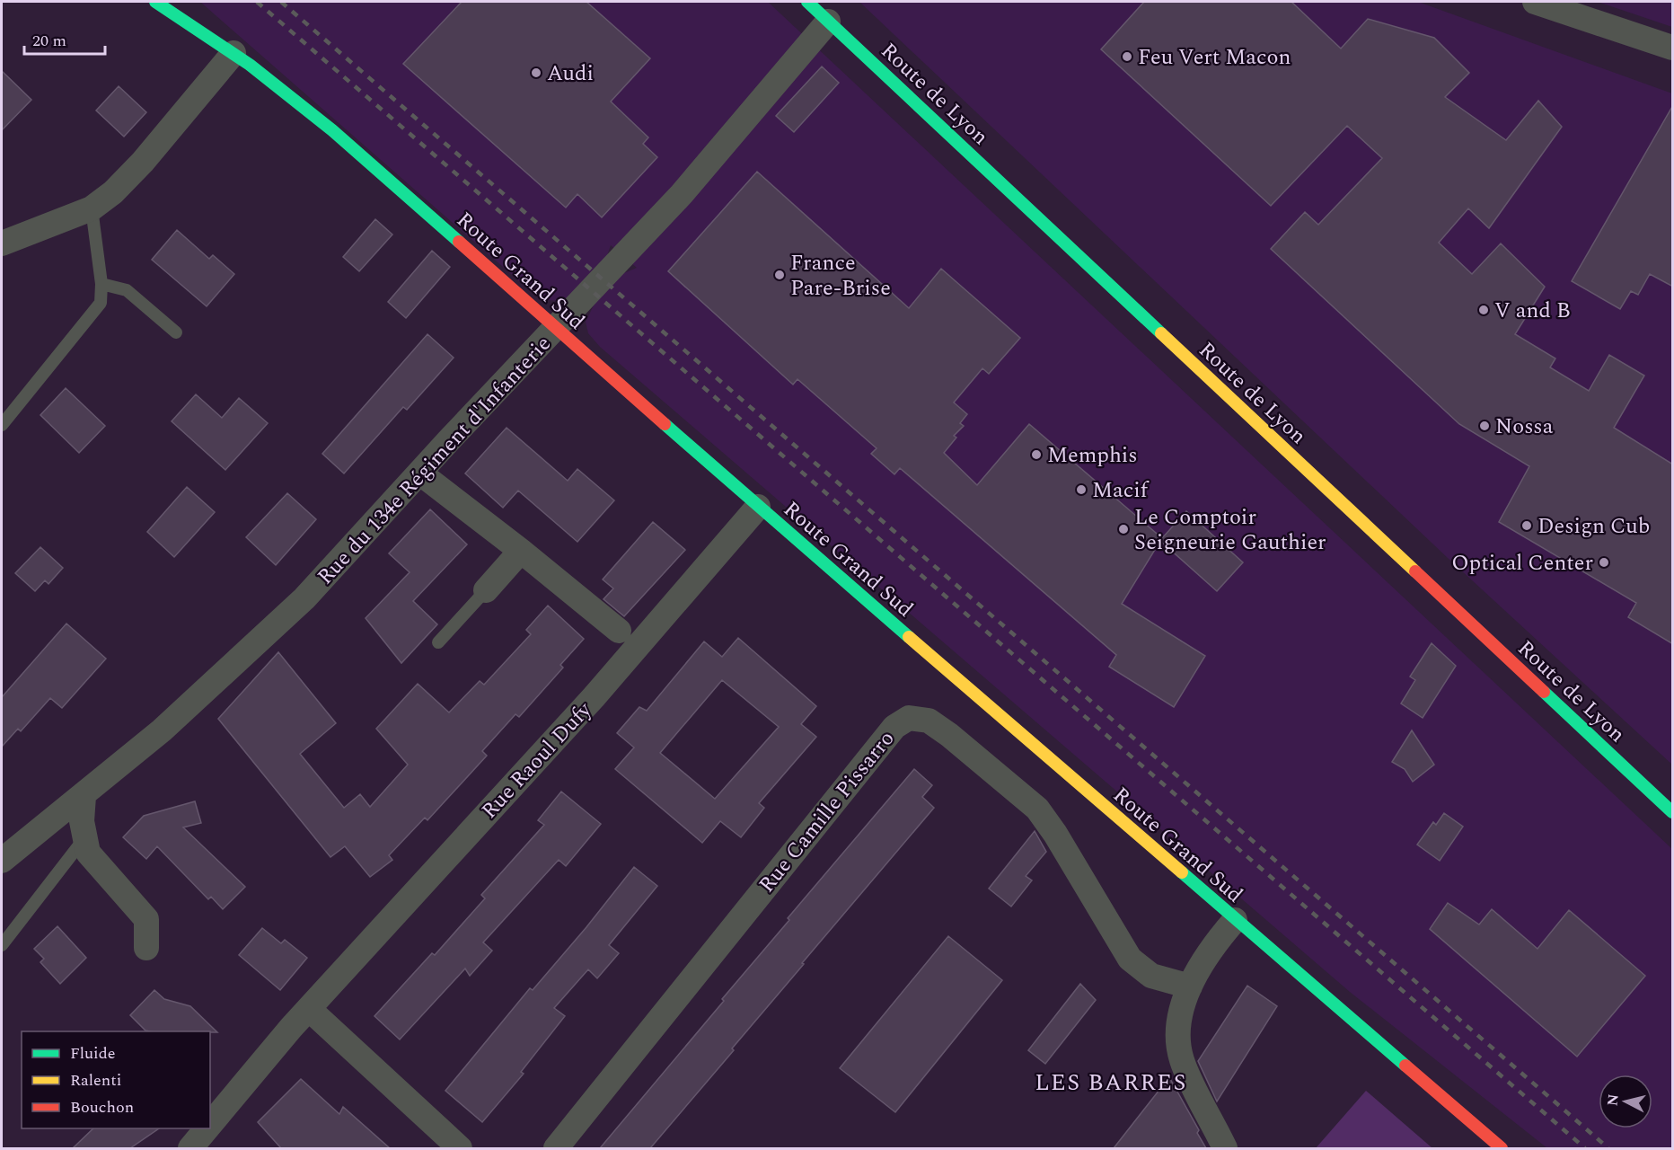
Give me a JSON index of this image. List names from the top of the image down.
{
  "streets": {
    "main road": ["Route de Lyon", "Route Grand Sud"],
    "street": ["Rue du 134e Régiment d'Infanterie", "Rue Raoul Dufy", "Rue Camille Pissarro"]
  },
  "crossings": [
    ["Route de Lyon", "Rue du 134e Régiment d'Infanterie"],
    ["Route Grand Sud", "Rue du 134e Régiment d'Infanterie"],
    ["Route Grand Sud", "Rue Raoul Dufy"]
  ],
  "districts": ["LES BARRES"],
  "places": [
    "Feu Vert Macon",
    "Audi",
    "France Pare-Brise",
    "V and B",
    "Nossa",
    "Memphis",
    "Macif",
    "Design Cub",
    "Le Comptoir Seigneurie Gauthier",
    "Optical Center"
  ],
  "legend": ["Fluide", "Ralenti", "Bouchon"],
  "scale_bar": "20 m",
  "north": "left"
}
